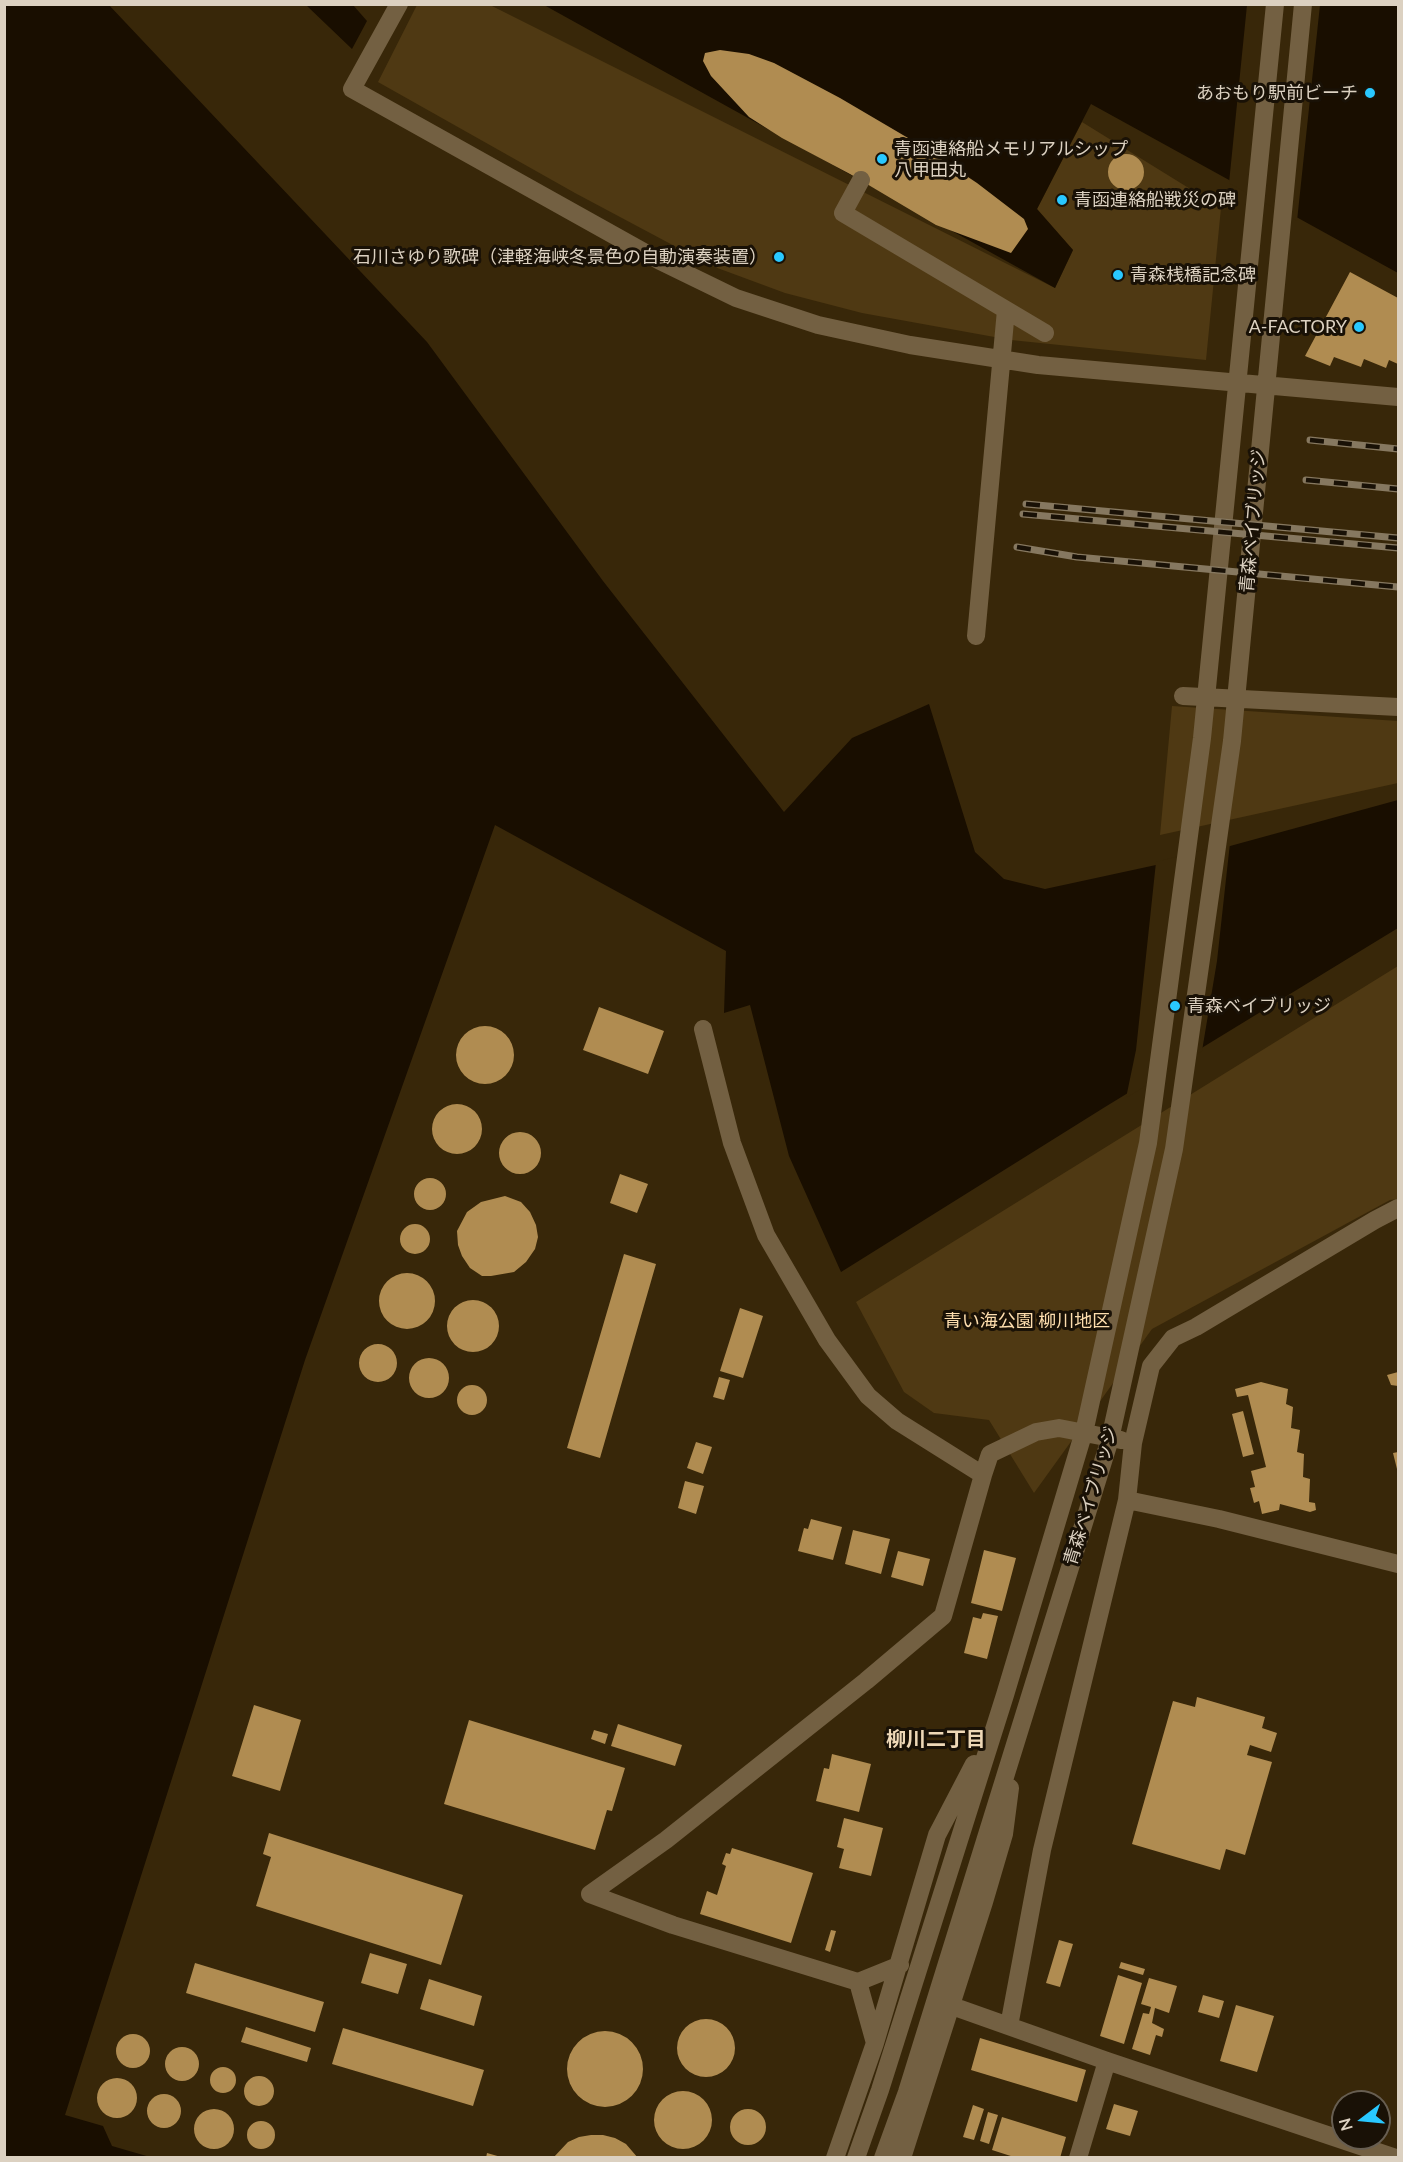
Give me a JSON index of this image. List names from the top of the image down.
{
  "streets": {
    "street": ["青森ベイブリッジ"]
  },
  "districts": ["柳川二丁目"],
  "parks": ["青い海公園 柳川地区"],
  "places": [
    "あおもり駅前ビーチ",
    "青函連絡船メモリアルシップ 八甲田丸",
    "青函連絡船戦災の碑",
    "石川さゆり歌碑（津軽海峡冬景色の自動演奏装置）",
    "青森桟橋記念碑",
    "A-FACTORY",
    "青森ベイブリッジ"
  ],
  "north": "left"
}
